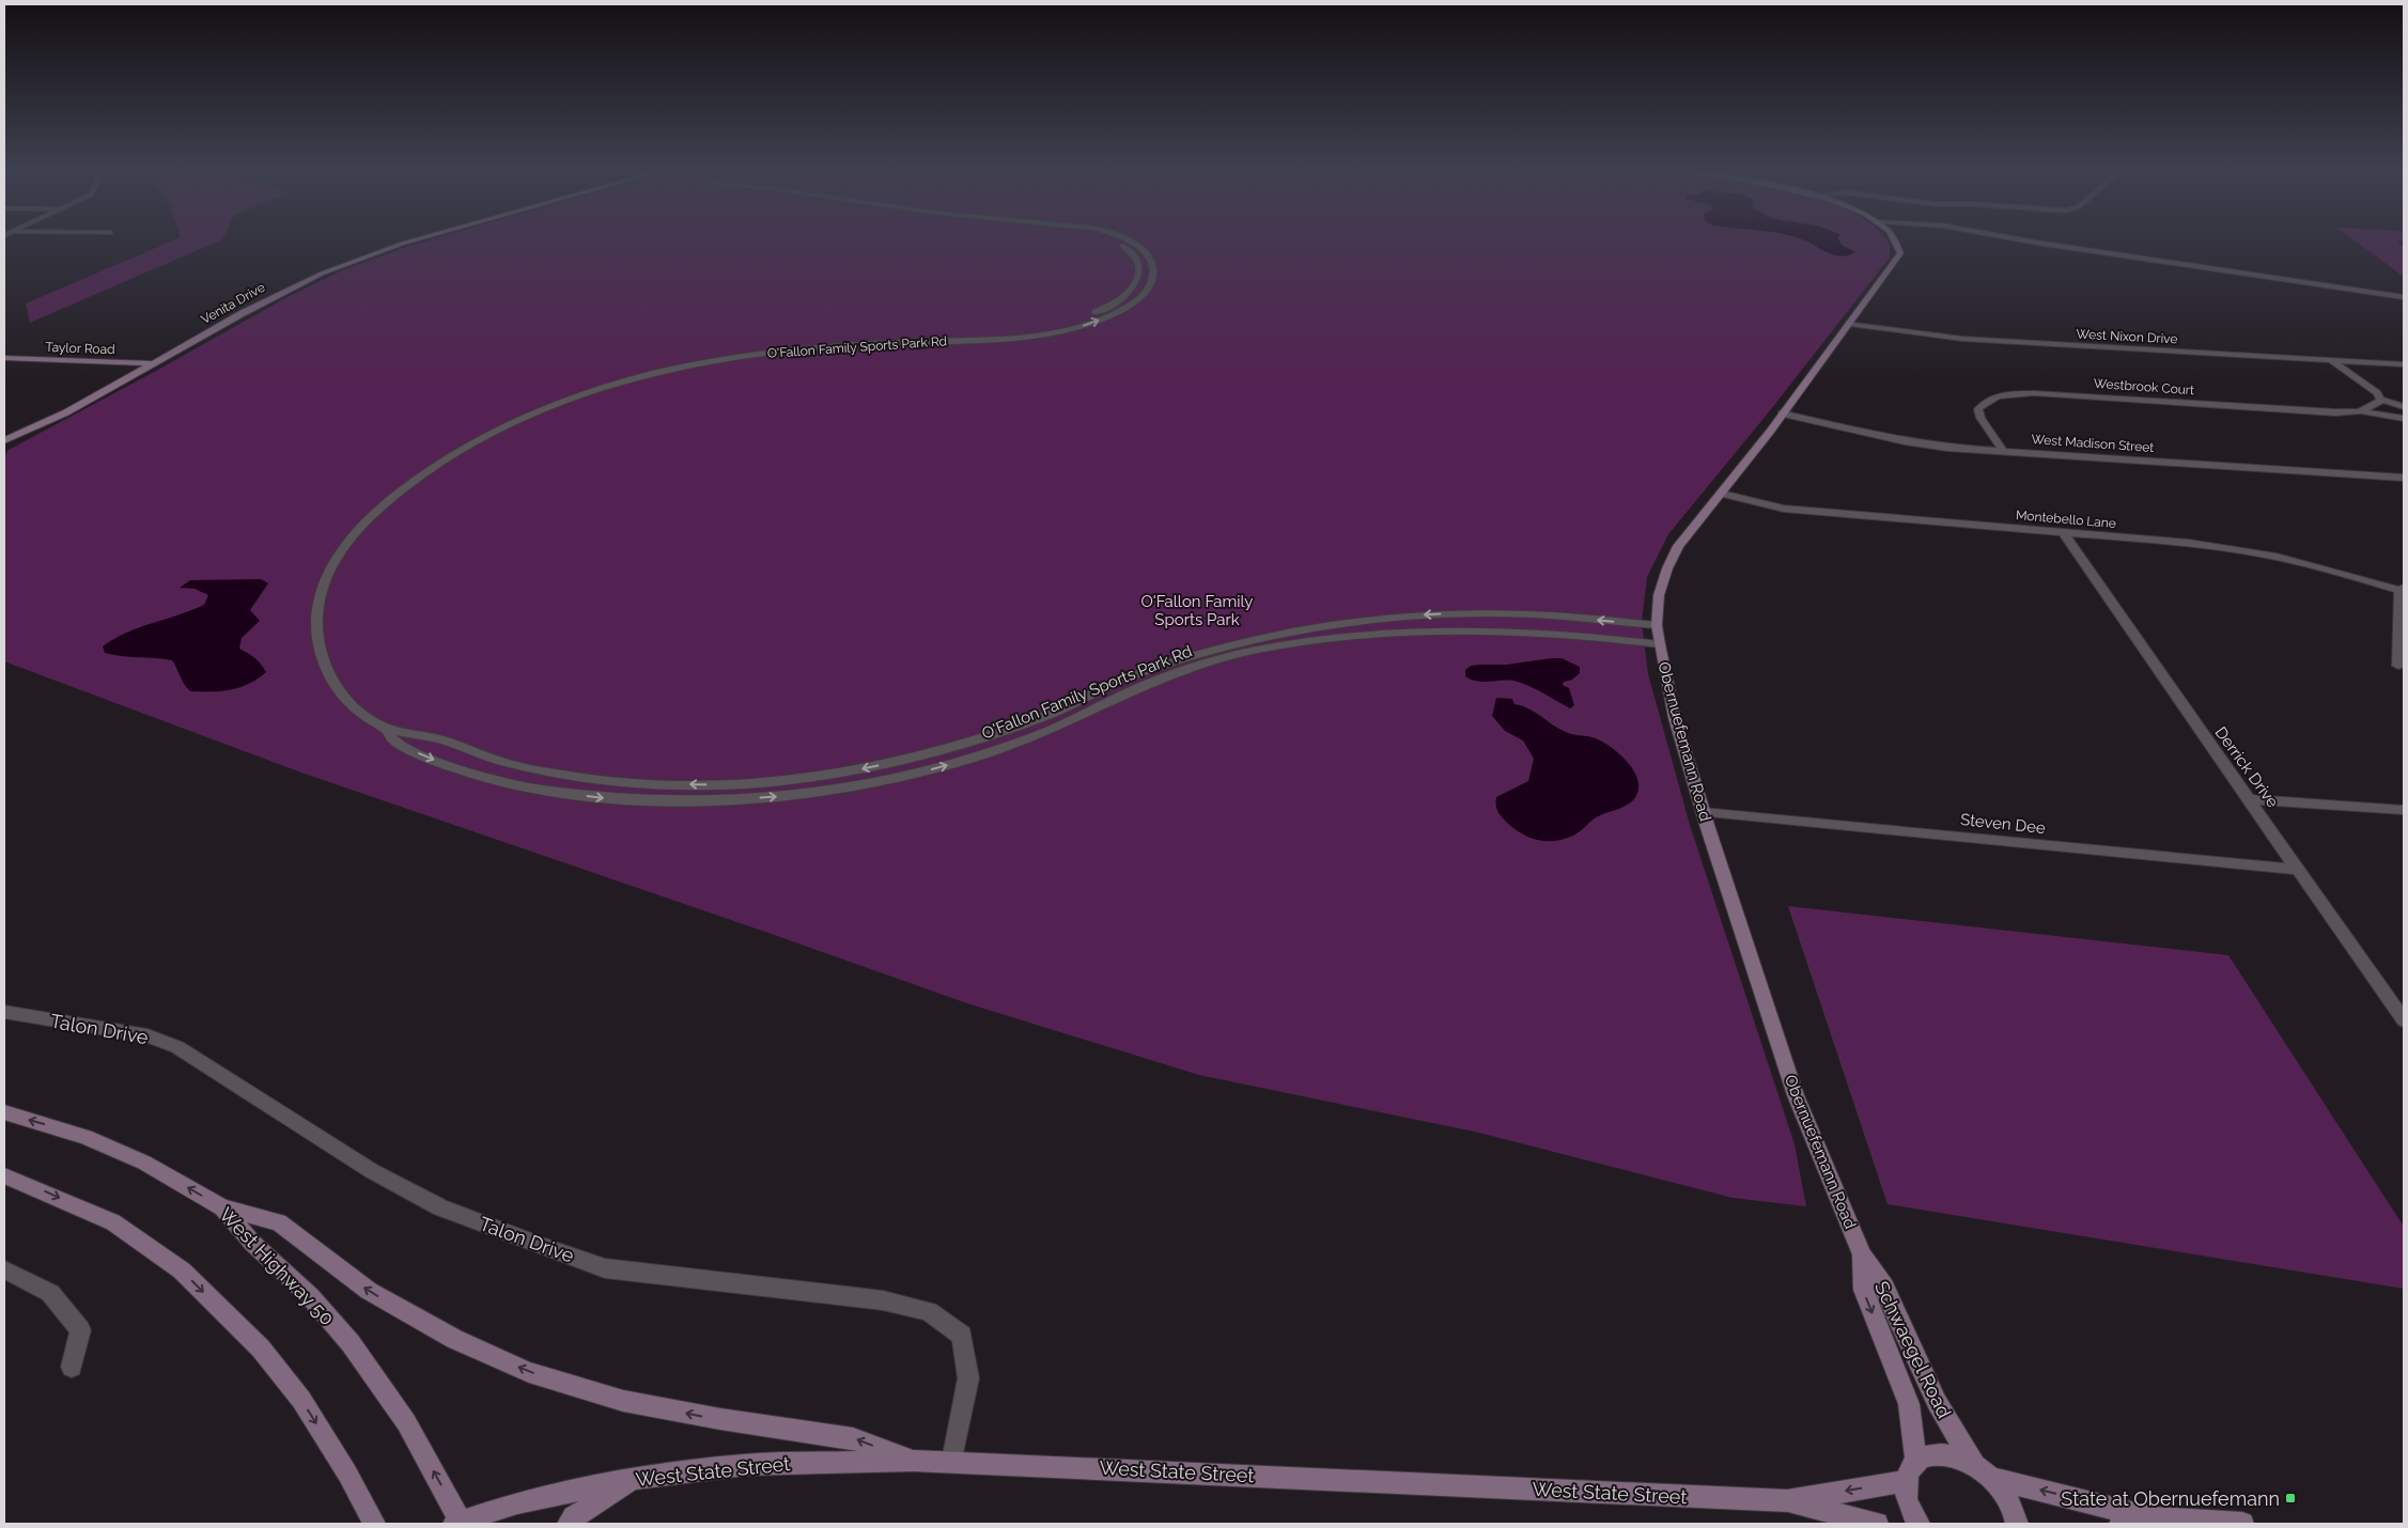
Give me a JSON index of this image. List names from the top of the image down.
{
  "streets": {
    "street": [
      "Venita Drive",
      "West Nixon Drive",
      "O'Fallon Family Sports Park Rd",
      "Taylor Road",
      "Westbrook Court",
      "West Madison Street",
      "Montebello Lane",
      "Obernuefemann Road",
      "Derrick Drive",
      "Steven Dee",
      "Talon Drive",
      "West Highway 50",
      "Schwaegel Road",
      "West State Street"
    ]
  },
  "crossings": [
    ["Venita Drive", "Taylor Road"],
    ["West Nixon Drive", "Obernuefemann Road"],
    ["O'Fallon Family Sports Park Rd", "Obernuefemann Road"],
    ["Westbrook Court", "West Madison Street"],
    ["West Madison Street", "Obernuefemann Road"],
    ["Montebello Lane", "Obernuefemann Road"],
    ["Montebello Lane", "Derrick Drive"],
    ["Obernuefemann Road", "Steven Dee"],
    ["Obernuefemann Road", "Schwaegel Road"],
    ["Derrick Drive", "Steven Dee"],
    ["Talon Drive", "West State Street"],
    ["West Highway 50", "West State Street"]
  ],
  "parks": ["O'Fallon Family Sports Park"],
  "places": {
    "transit": ["State at Obernuefemann"]
  }
}
